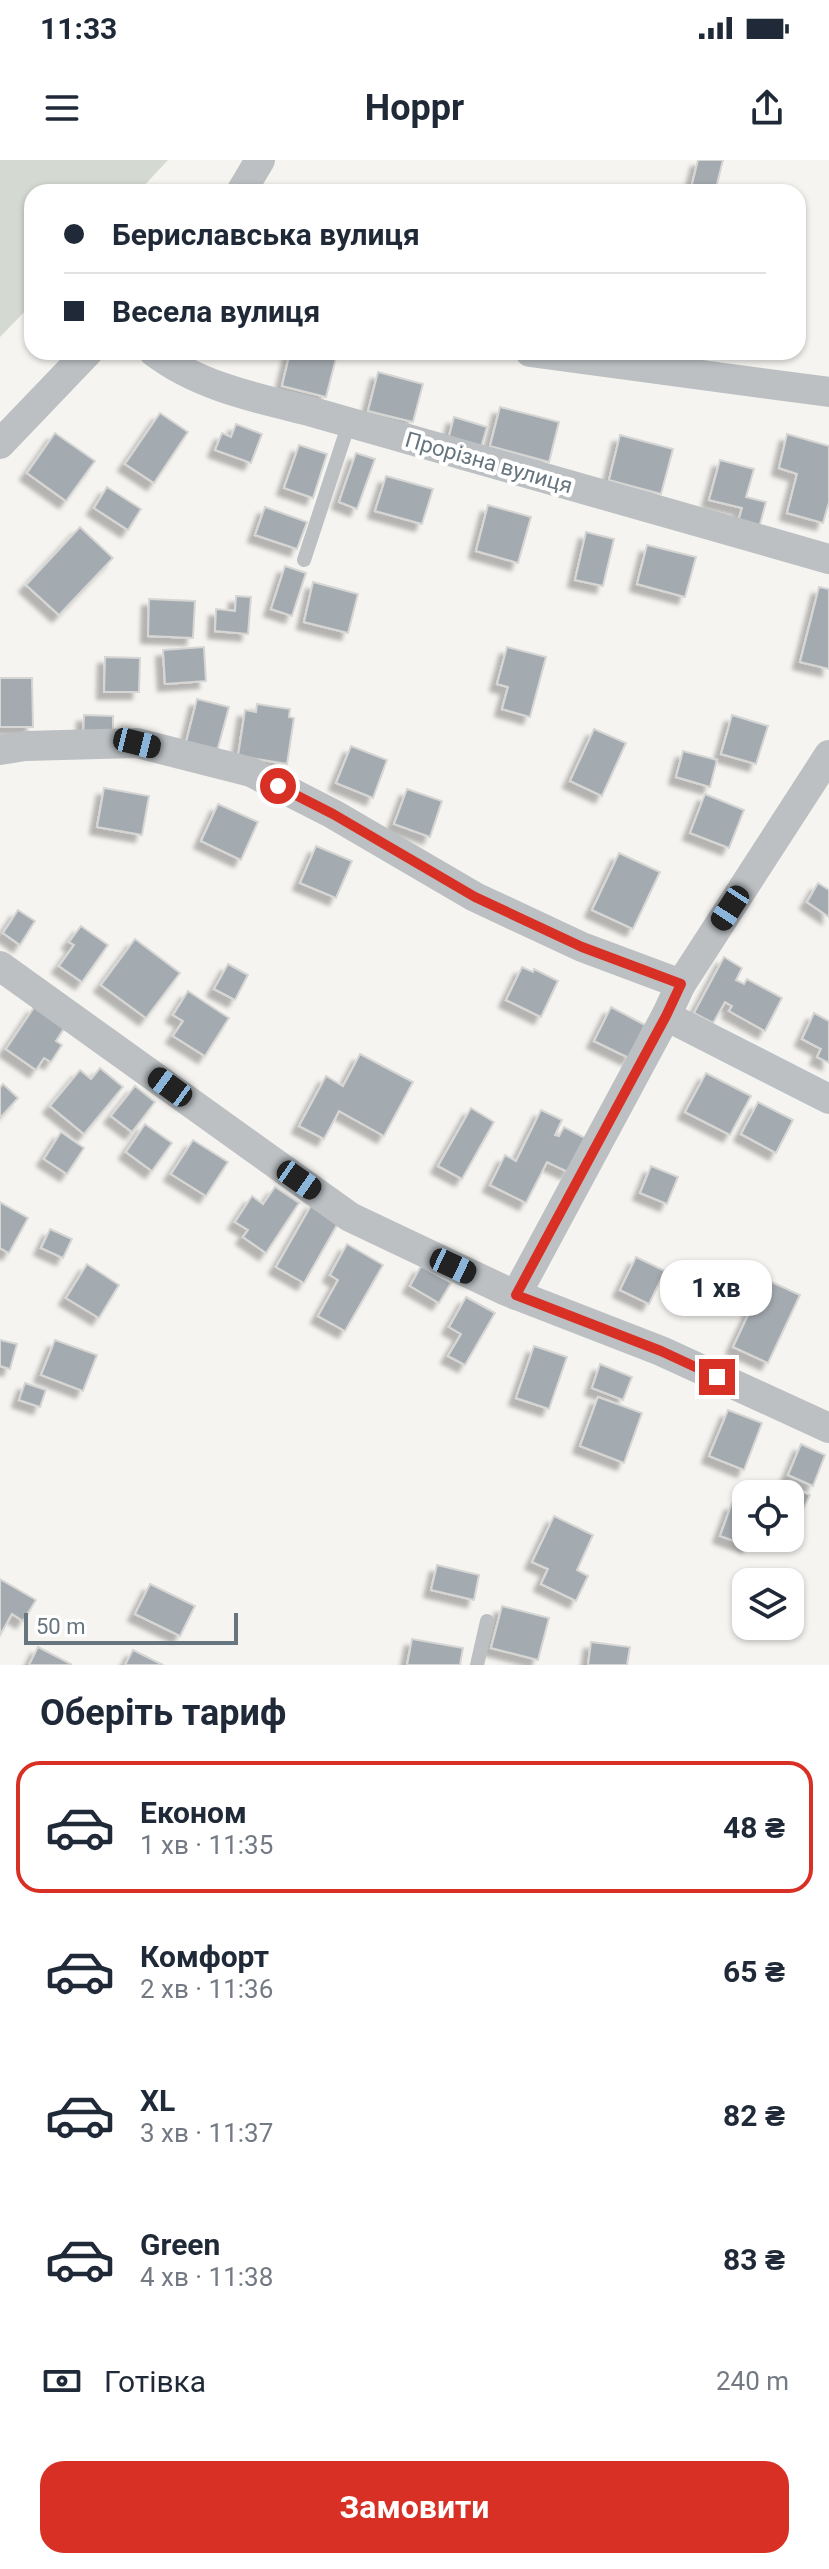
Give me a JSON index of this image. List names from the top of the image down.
{
  "streets": {
    "street": ["Прорізна вулиця"]
  },
  "scale_bar": "50 m",
  "page": {
    "status": "11:33",
    "header": "Hoppr",
    "banner": ["Бериславська вулиця", "Весела вулиця"],
    "bubble": "1 хв",
    "scale": "50 m",
    "heading": "Оберіть тариф",
    "list": [
      {
        "name": "Економ",
        "note": "1 хв · 11:35",
        "value": "48 ₴"
      },
      {
        "name": "Комфорт",
        "note": "2 хв · 11:36",
        "value": "65 ₴"
      },
      {
        "name": "XL",
        "note": "3 хв · 11:37",
        "value": "82 ₴"
      },
      {
        "name": "Green",
        "note": "4 хв · 11:38",
        "value": "83 ₴"
      }
    ],
    "pay": ["Готівка", "240 m"],
    "buttons": "Замовити"
  }
}
